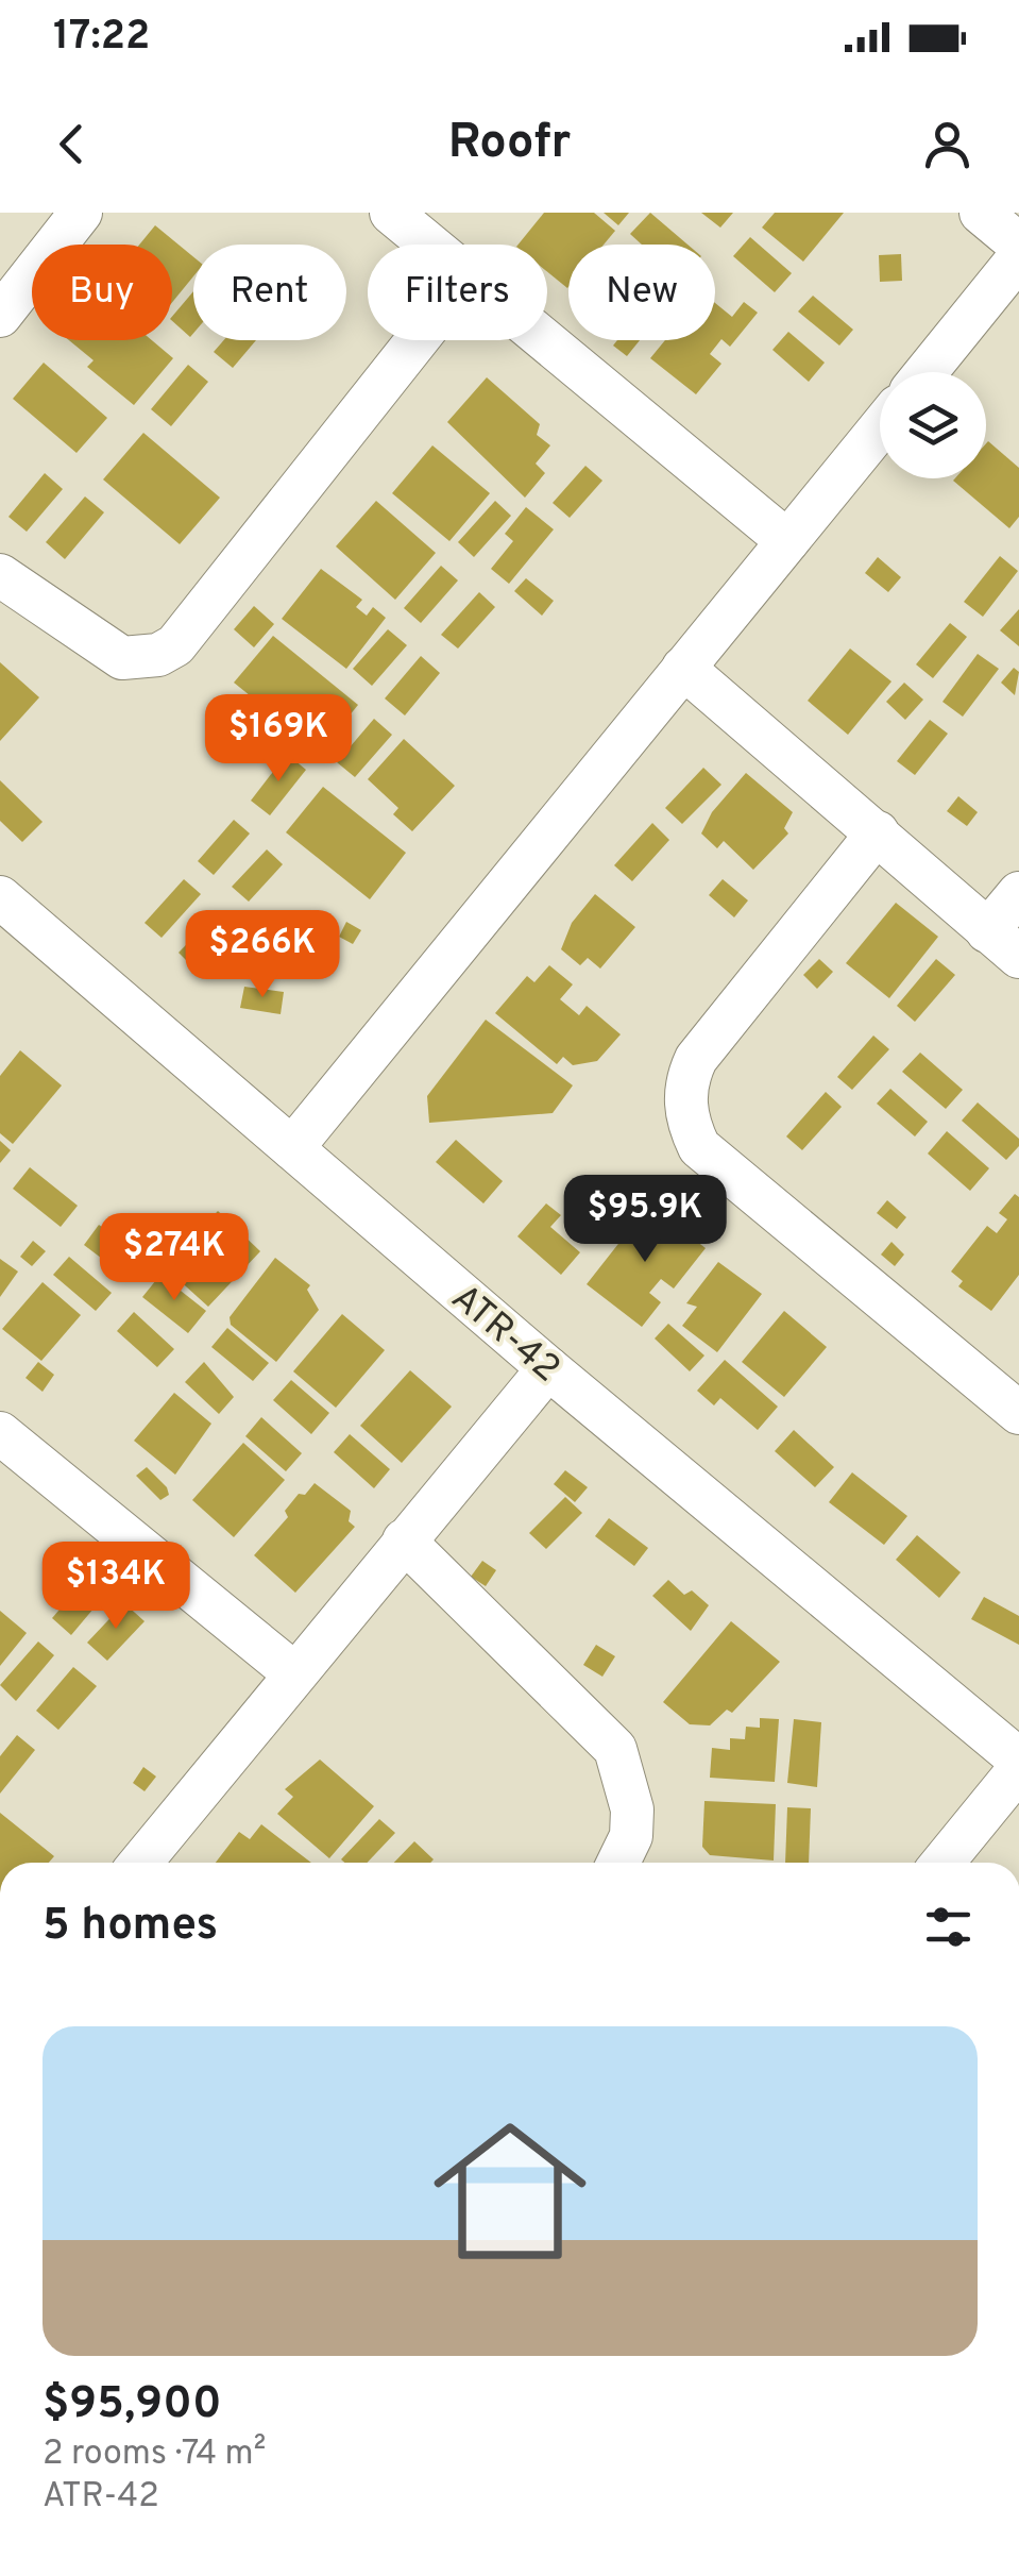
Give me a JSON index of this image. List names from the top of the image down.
{
  "streets": {
    "street": ["ATR-42"]
  },
  "page": {
    "status": "17:22",
    "header": "Roofr",
    "chip": [
      "Buy",
      "Rent",
      "Filters",
      "New"
    ],
    "price": [
      "$169K",
      "$266K",
      "$95.9K",
      "$274K",
      "$134K"
    ],
    "heading": "5 homes",
    "list": [
      {
        "name": "$95,900",
        "note": "2 rooms · 74 m² · ATR-42"
      }
    ]
  }
}
